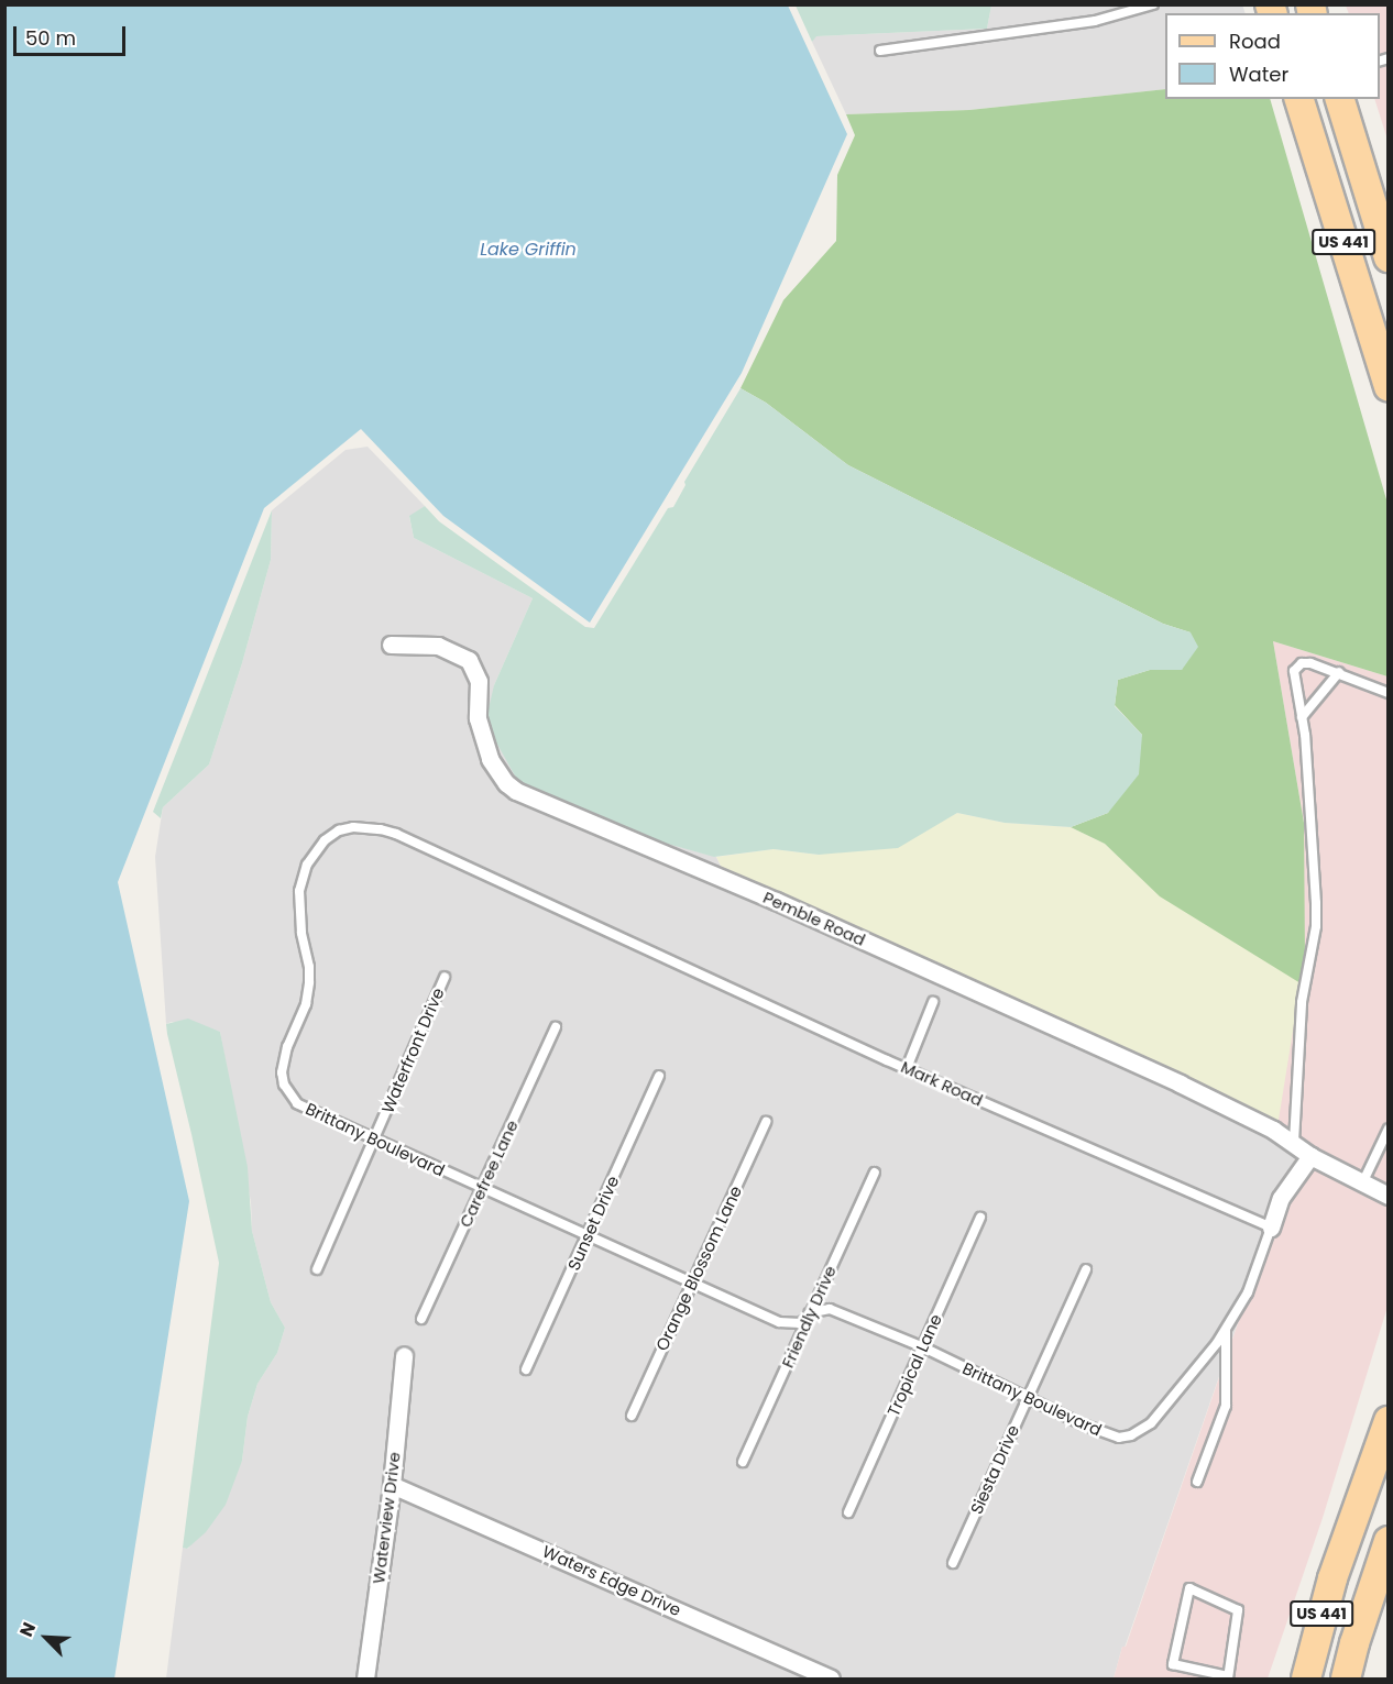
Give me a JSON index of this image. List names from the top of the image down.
{
  "streets": {
    "main road": ["US 441"],
    "street": ["Pemble Road", "Waterview Drive", "Waters Edge Drive"],
    "lane": [
      "Waterfront Drive",
      "Mark Road",
      "Brittany Boulevard",
      "Carefree Lane",
      "Sunset Drive",
      "Orange Blossom Lane",
      "Friendly Drive",
      "Tropical Lane",
      "Siesta Drive"
    ]
  },
  "crossings": [
    ["Waterfront Drive", "Brittany Boulevard"],
    ["Mark Road", "Brittany Boulevard"],
    ["Brittany Boulevard", "Carefree Lane"],
    ["Brittany Boulevard", "Sunset Drive"],
    ["Brittany Boulevard", "Orange Blossom Lane"],
    ["Brittany Boulevard", "Friendly Drive"],
    ["Brittany Boulevard", "Tropical Lane"],
    ["Brittany Boulevard", "Siesta Drive"],
    ["Waterview Drive", "Waters Edge Drive"]
  ],
  "water": ["Lake Griffin"],
  "legend": ["Road", "Water"],
  "scale_bar": "50 m",
  "north": "top left"
}
